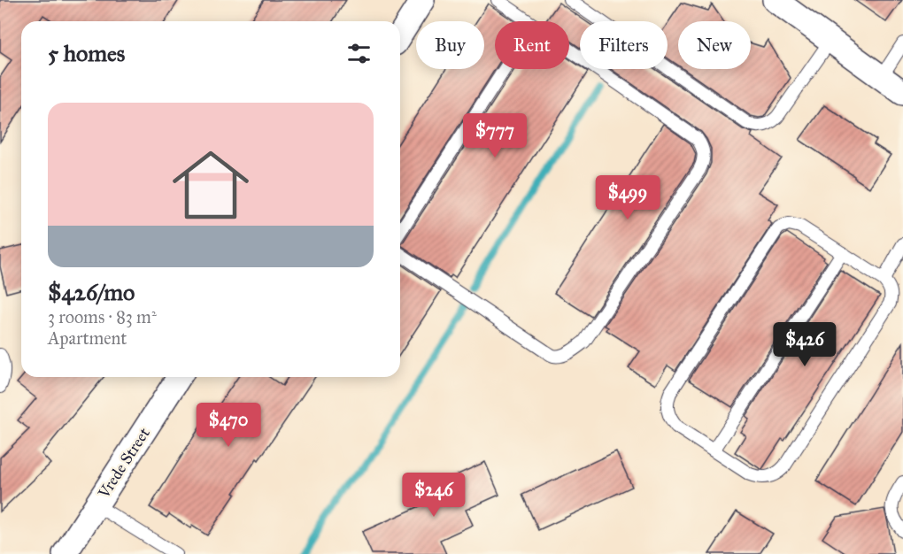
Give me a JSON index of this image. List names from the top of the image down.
{
  "streets": {
    "street": ["Vrede Street"]
  },
  "page": {
    "chip": [
      "Buy",
      "Rent",
      "Filters",
      "New"
    ],
    "heading": "5 homes",
    "list": [
      {
        "name": "$426/mo",
        "note": "3 rooms · 83 m² · Apartment"
      }
    ],
    "price": [
      "$777",
      "$499",
      "$426",
      "$470",
      "$246"
    ]
  }
}
